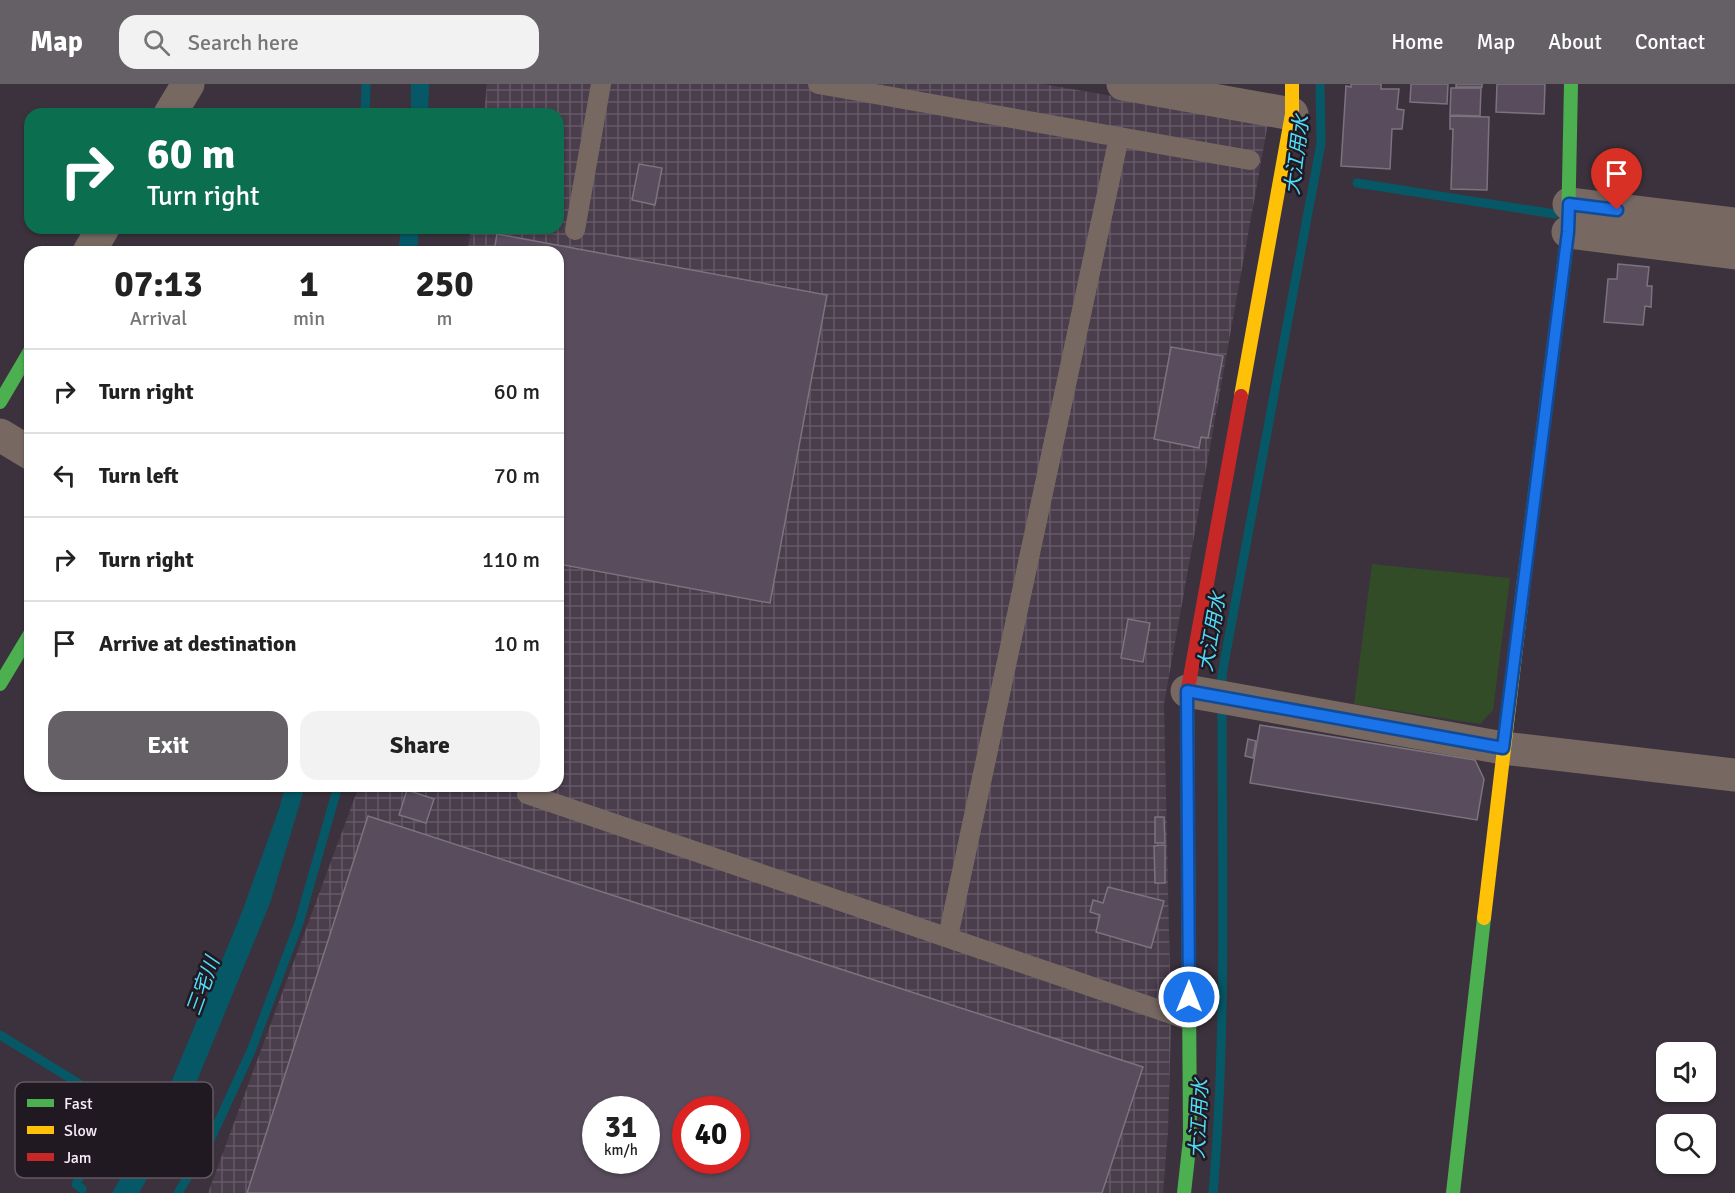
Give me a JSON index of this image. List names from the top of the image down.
{
  "water": ["大江用水", "三宅川"],
  "legend": ["Fast", "Slow", "Jam"],
  "page": {
    "header": "Map",
    "search": "Search here",
    "nav": [
      "Home",
      "Map",
      "About",
      "Contact"
    ],
    "turn": ["60 m", "Turn right"],
    "eta": [
      "07:13",
      "Arrival",
      "1",
      "min",
      "250",
      "m"
    ],
    "list": [
      {
        "name": "Turn right",
        "value": "60 m"
      },
      {
        "name": "Turn left",
        "value": "70 m"
      },
      {
        "name": "Turn right",
        "value": "110 m"
      },
      {
        "name": "Arrive at destination",
        "value": "10 m"
      }
    ],
    "buttons": ["Exit", "Share"],
    "speed": "31 km/h",
    "limit": "40"
  }
}
